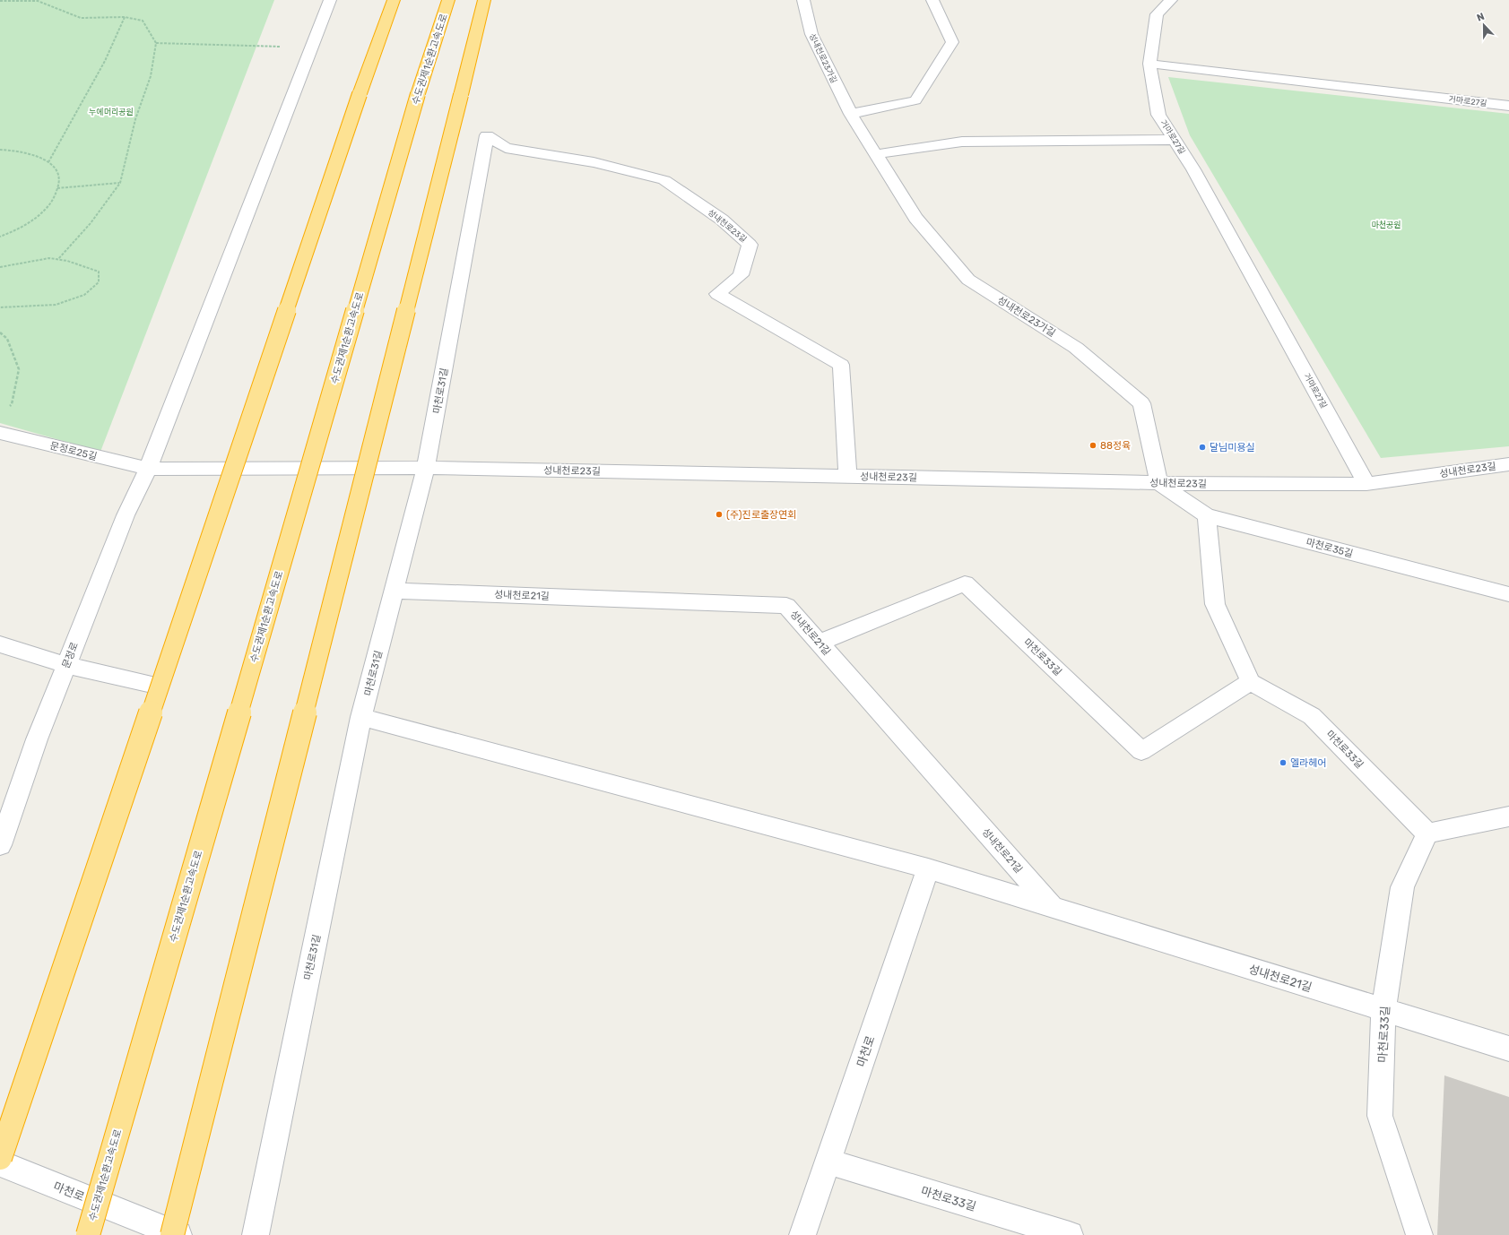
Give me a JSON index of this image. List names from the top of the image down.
{
  "streets": {
    "highway": ["수도권제1순환고속도로"],
    "street": [
      "성내천로23가길",
      "거마로27길",
      "성내천로23길",
      "마천로31길",
      "문정로25길",
      "마천로35길",
      "성내천로21길",
      "문정로",
      "마천로33길",
      "마천로"
    ]
  },
  "crossings": [
    ["성내천로23가길", "성내천로23길"],
    ["성내천로23가길", "마천로35길"],
    ["거마로27길", "성내천로23길"],
    ["성내천로23길", "마천로31길"],
    ["성내천로23길", "문정로25길"],
    ["성내천로23길", "마천로35길"],
    ["마천로31길", "문정로25길"],
    ["마천로31길", "성내천로21길"],
    ["문정로25길", "문정로"],
    ["성내천로21길", "마천로33길"],
    ["성내천로21길", "마천로"],
    ["마천로33길", "마천로"]
  ],
  "parks": ["누에머리공원", "마천공원"],
  "places": [
    "88정육",
    "달님미용실",
    "(주)진로출장연회",
    "엘라헤어"
  ],
  "north": "top"
}
